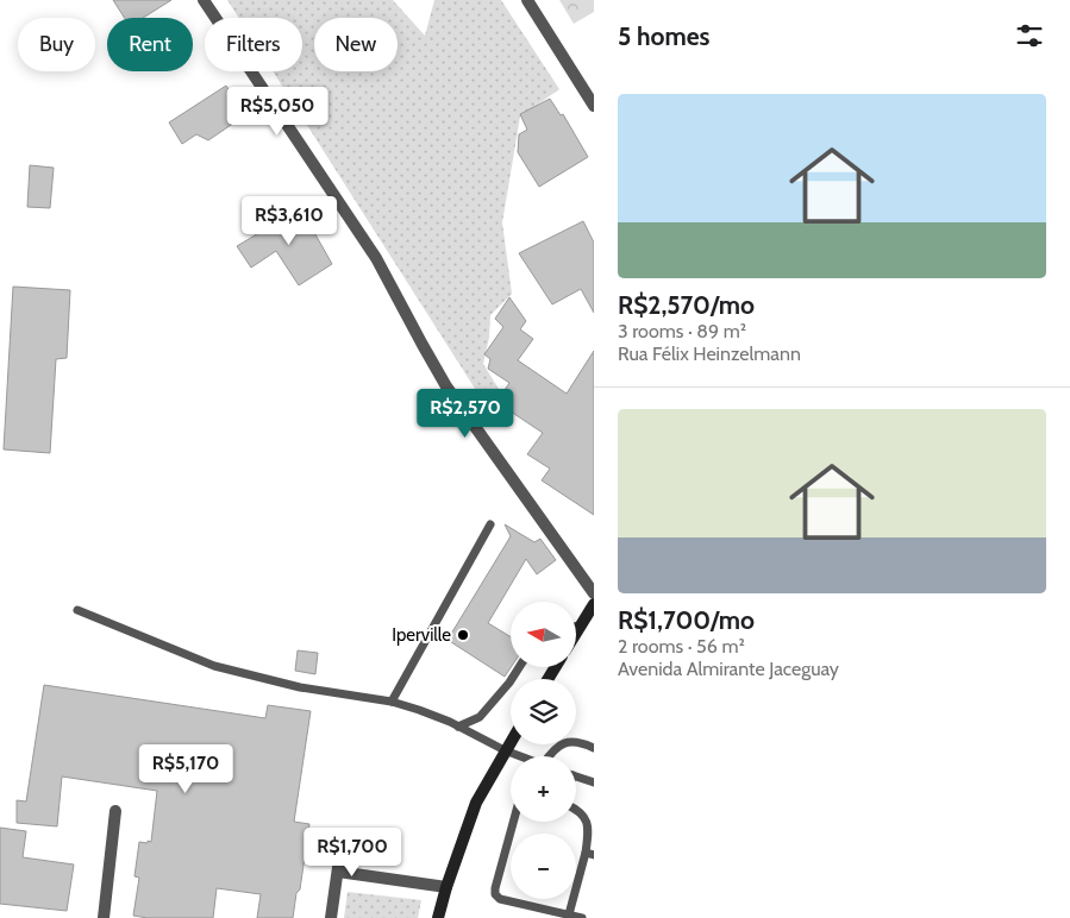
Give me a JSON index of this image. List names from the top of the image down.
{
  "places": ["Iperville"],
  "north": "left",
  "page": {
    "heading": "5 homes",
    "chip": [
      "Buy",
      "Rent",
      "Filters",
      "New"
    ],
    "list": [
      {
        "name": "R$2,570/mo",
        "note": "3 rooms · 89 m² · Rua Félix Heinzelmann"
      },
      {
        "name": "R$1,700/mo",
        "note": "2 rooms · 56 m² · Avenida Almirante Jaceguay"
      }
    ],
    "price": [
      "R$5,050",
      "R$3,610",
      "R$2,570",
      "R$5,170",
      "R$1,700"
    ],
    "map_buttons": ["+", "−"]
  }
}
